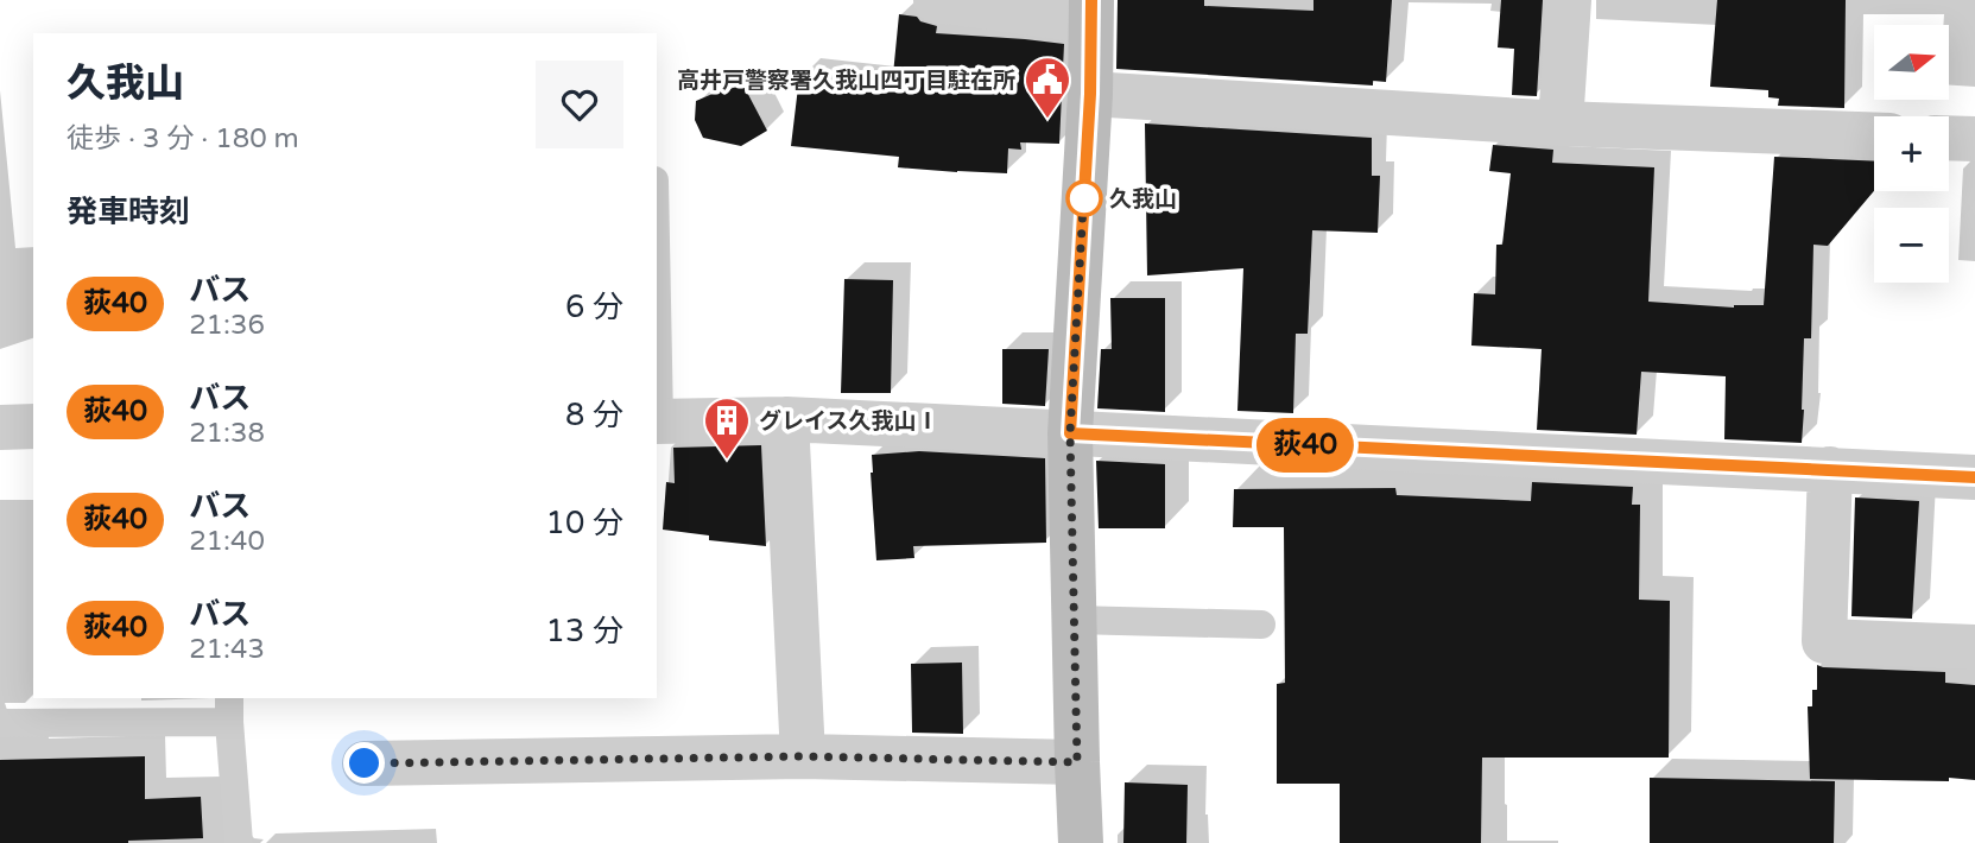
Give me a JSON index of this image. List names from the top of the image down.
{
  "places": {
    "public building": ["高井戸警察署久我山四丁目駐在所"],
    "other": ["久我山"],
    "building": ["グレイス久我山Ⅰ"]
  },
  "lines": ["bus line 荻40"],
  "north": "right",
  "page": {
    "on_map": "荻40",
    "map_buttons": ["+", "−"],
    "heading": [
      ["久我山", "徒歩 · 3 分 · 180 m"],
      "発車時刻"
    ],
    "list": [
      {
        "mark": "荻40",
        "name": "バス",
        "note": "21:36",
        "value": "6 分"
      },
      {
        "mark": "荻40",
        "name": "バス",
        "note": "21:38",
        "value": "8 分"
      },
      {
        "mark": "荻40",
        "name": "バス",
        "note": "21:40",
        "value": "10 分"
      },
      {
        "mark": "荻40",
        "name": "バス",
        "note": "21:43",
        "value": "13 分"
      }
    ]
  }
}
